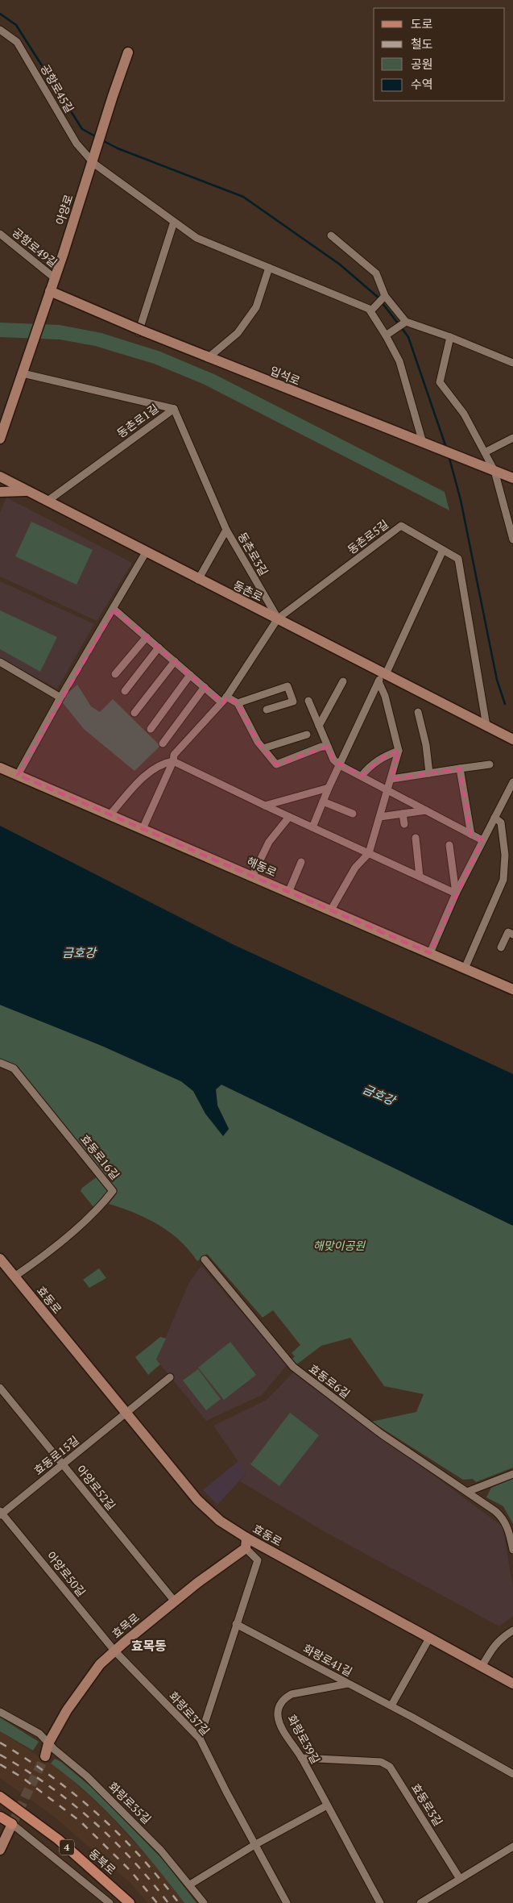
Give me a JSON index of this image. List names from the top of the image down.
{
  "streets": {
    "main road": [
      "아양로",
      "입석로",
      "동촌로",
      "해동로",
      "효동로",
      "효목로",
      "4",
      "동북로"
    ],
    "street": [
      "공항로45길",
      "공항로49길",
      "동촌로1길",
      "동촌로5길",
      "동촌로3길",
      "효동로16길",
      "효동로6길",
      "효동로15길",
      "아양로52길",
      "아양로50길",
      "화랑로41길",
      "화랑로37길",
      "화랑로39길",
      "화랑로35길",
      "효동로3길"
    ]
  },
  "crossings": [
    ["공항로45길", "아양로"],
    ["공항로45길", "입석로"],
    ["아양로", "공항로49길"],
    ["아양로", "입석로"],
    ["동촌로1길", "동촌로3길"],
    ["동촌로1길", "동촌로"],
    ["동촌로5길", "동촌로3길"],
    ["동촌로5길", "동촌로"],
    ["동촌로3길", "동촌로"],
    ["효동로16길", "효동로"],
    ["효동로", "효동로15길"],
    ["효동로", "효목로"],
    ["효동로", "화랑로41길"],
    ["효동로15길", "아양로52길"],
    ["효동로15길", "아양로50길"],
    ["아양로52길", "효목로"],
    ["아양로50길", "효목로"],
    ["아양로50길", "화랑로37길"],
    ["효목로", "화랑로37길"],
    ["효목로", "화랑로35길"],
    ["화랑로41길", "화랑로39길"],
    ["화랑로39길", "효동로3길"]
  ],
  "districts": ["효목동"],
  "water": ["금호강"],
  "parks": ["해맞이공원"],
  "legend": [
    "도로",
    "철도",
    "공원",
    "수역"
  ]
}
